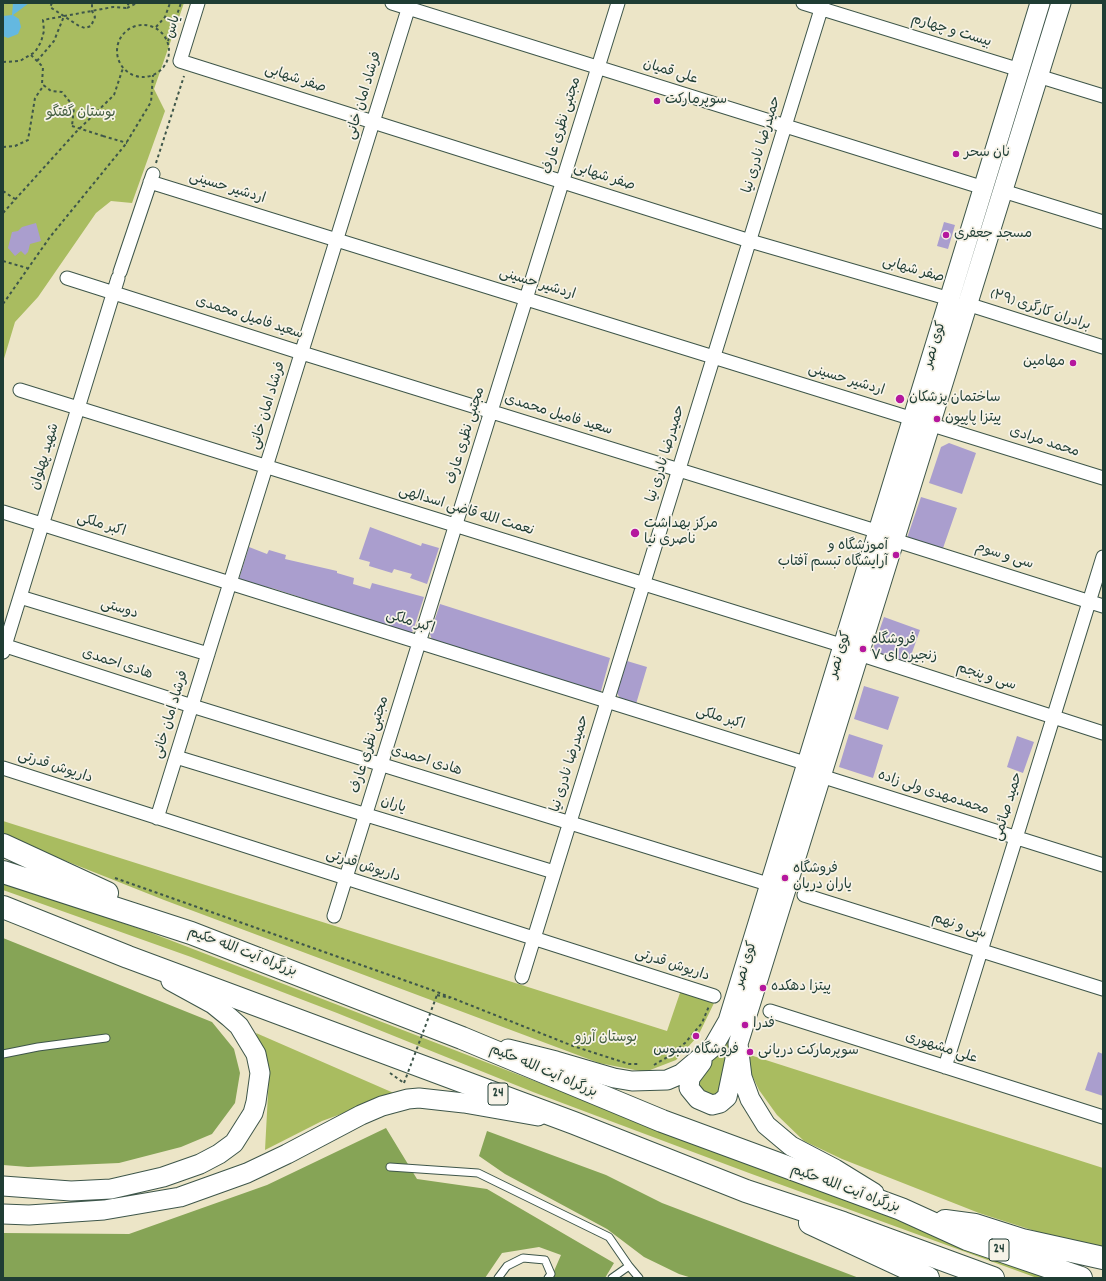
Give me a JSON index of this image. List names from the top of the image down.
{
  "streets": {
    "highway": ["بزرگراه آیت الله حکیم", "24"],
    "main road": ["کوی نصر"],
    "street": [
      "یاس",
      "بیست و چهارم",
      "علی قمیان",
      "صفر شهابی",
      "فرشاد امان خانی",
      "مجتبی نظری عارف",
      "حمیدرضا نادری نیا",
      "اردشیر حسینی",
      "برادران کارگری (۲۹)",
      "سعید فامیل محمدی",
      "محمد مرادی",
      "شهید پهلوان",
      "نعمت الله قاضی اسدالهی",
      "اکبر ملکی",
      "سی و سوم",
      "دوستی",
      "هادی احمدی",
      "سی و پنجم",
      "داریوش قدرتی",
      "محمدمهدی ولی زاده",
      "یاران",
      "حمید صائمی",
      "سی و نهم",
      "علی مشهوری"
    ]
  },
  "crossings": [
    ["یاس", "صفر شهابی"],
    ["بیست و چهارم", "حمیدرضا نادری نیا"],
    ["بیست و چهارم", "کوی نصر"],
    ["علی قمیان", "فرشاد امان خانی"],
    ["علی قمیان", "مجتبی نظری عارف"],
    ["علی قمیان", "حمیدرضا نادری نیا"],
    ["علی قمیان", "کوی نصر"],
    ["صفر شهابی", "فرشاد امان خانی"],
    ["صفر شهابی", "مجتبی نظری عارف"],
    ["صفر شهابی", "حمیدرضا نادری نیا"],
    ["صفر شهابی", "برادران کارگری (۲۹)"],
    ["صفر شهابی", "کوی نصر"],
    ["فرشاد امان خانی", "اردشیر حسینی"],
    ["فرشاد امان خانی", "سعید فامیل محمدی"],
    ["فرشاد امان خانی", "نعمت الله قاضی اسدالهی"],
    ["فرشاد امان خانی", "اکبر ملکی"],
    ["فرشاد امان خانی", "دوستی"],
    ["فرشاد امان خانی", "هادی احمدی"],
    ["فرشاد امان خانی", "داریوش قدرتی"],
    ["فرشاد امان خانی", "یاران"],
    ["مجتبی نظری عارف", "اردشیر حسینی"],
    ["مجتبی نظری عارف", "سعید فامیل محمدی"],
    ["مجتبی نظری عارف", "نعمت الله قاضی اسدالهی"],
    ["مجتبی نظری عارف", "اکبر ملکی"],
    ["مجتبی نظری عارف", "هادی احمدی"],
    ["مجتبی نظری عارف", "داریوش قدرتی"],
    ["مجتبی نظری عارف", "یاران"],
    ["حمیدرضا نادری نیا", "اردشیر حسینی"],
    ["حمیدرضا نادری نیا", "سعید فامیل محمدی"],
    ["حمیدرضا نادری نیا", "نعمت الله قاضی اسدالهی"],
    ["حمیدرضا نادری نیا", "اکبر ملکی"],
    ["حمیدرضا نادری نیا", "هادی احمدی"],
    ["حمیدرضا نادری نیا", "داریوش قدرتی"],
    ["حمیدرضا نادری نیا", "یاران"],
    ["اردشیر حسینی", "کوی نصر"],
    ["اردشیر حسینی", "محمد مرادی"],
    ["اردشیر حسینی", "شهید پهلوان"],
    ["برادران کارگری (۲۹)", "کوی نصر"],
    ["سعید فامیل محمدی", "کوی نصر"],
    ["سعید فامیل محمدی", "شهید پهلوان"],
    ["سعید فامیل محمدی", "سی و سوم"],
    ["کوی نصر", "محمد مرادی"],
    ["کوی نصر", "نعمت الله قاضی اسدالهی"],
    ["کوی نصر", "اکبر ملکی"],
    ["کوی نصر", "سی و سوم"],
    ["کوی نصر", "هادی احمدی"],
    ["کوی نصر", "سی و پنجم"],
    ["کوی نصر", "محمدمهدی ولی زاده"],
    ["کوی نصر", "بزرگراه آیت الله حکیم"],
    ["شهید پهلوان", "نعمت الله قاضی اسدالهی"],
    ["شهید پهلوان", "اکبر ملکی"],
    ["شهید پهلوان", "دوستی"],
    ["شهید پهلوان", "هادی احمدی"],
    ["نعمت الله قاضی اسدالهی", "سی و پنجم"],
    ["اکبر ملکی", "محمدمهدی ولی زاده"],
    ["سی و سوم", "حمید صائمی"],
    ["سی و پنجم", "حمید صائمی"],
    ["محمدمهدی ولی زاده", "حمید صائمی"],
    ["حمید صائمی", "سی و نهم"],
    ["حمید صائمی", "علی مشهوری"]
  ],
  "parks": ["بوستان گفتگو", "بوستان آرزو"],
  "places": [
    "سوپرمارکت",
    "نان سحر",
    "مسجد جعفری",
    "مهامین",
    "ساختمان پزشکان",
    "پیتزا پاپیون",
    "مرکز بهداشت ناصری نیا",
    "آموزشگاه و آرایشگاه تبسم آفتاب",
    "فروشگاه زنجیره ای ۷",
    "فروشگاه یاران دریان",
    "پیتزا دهکده",
    "فدرا",
    "فروشگاه سبوس",
    "سوپرمارکت دریانی"
  ]
}
